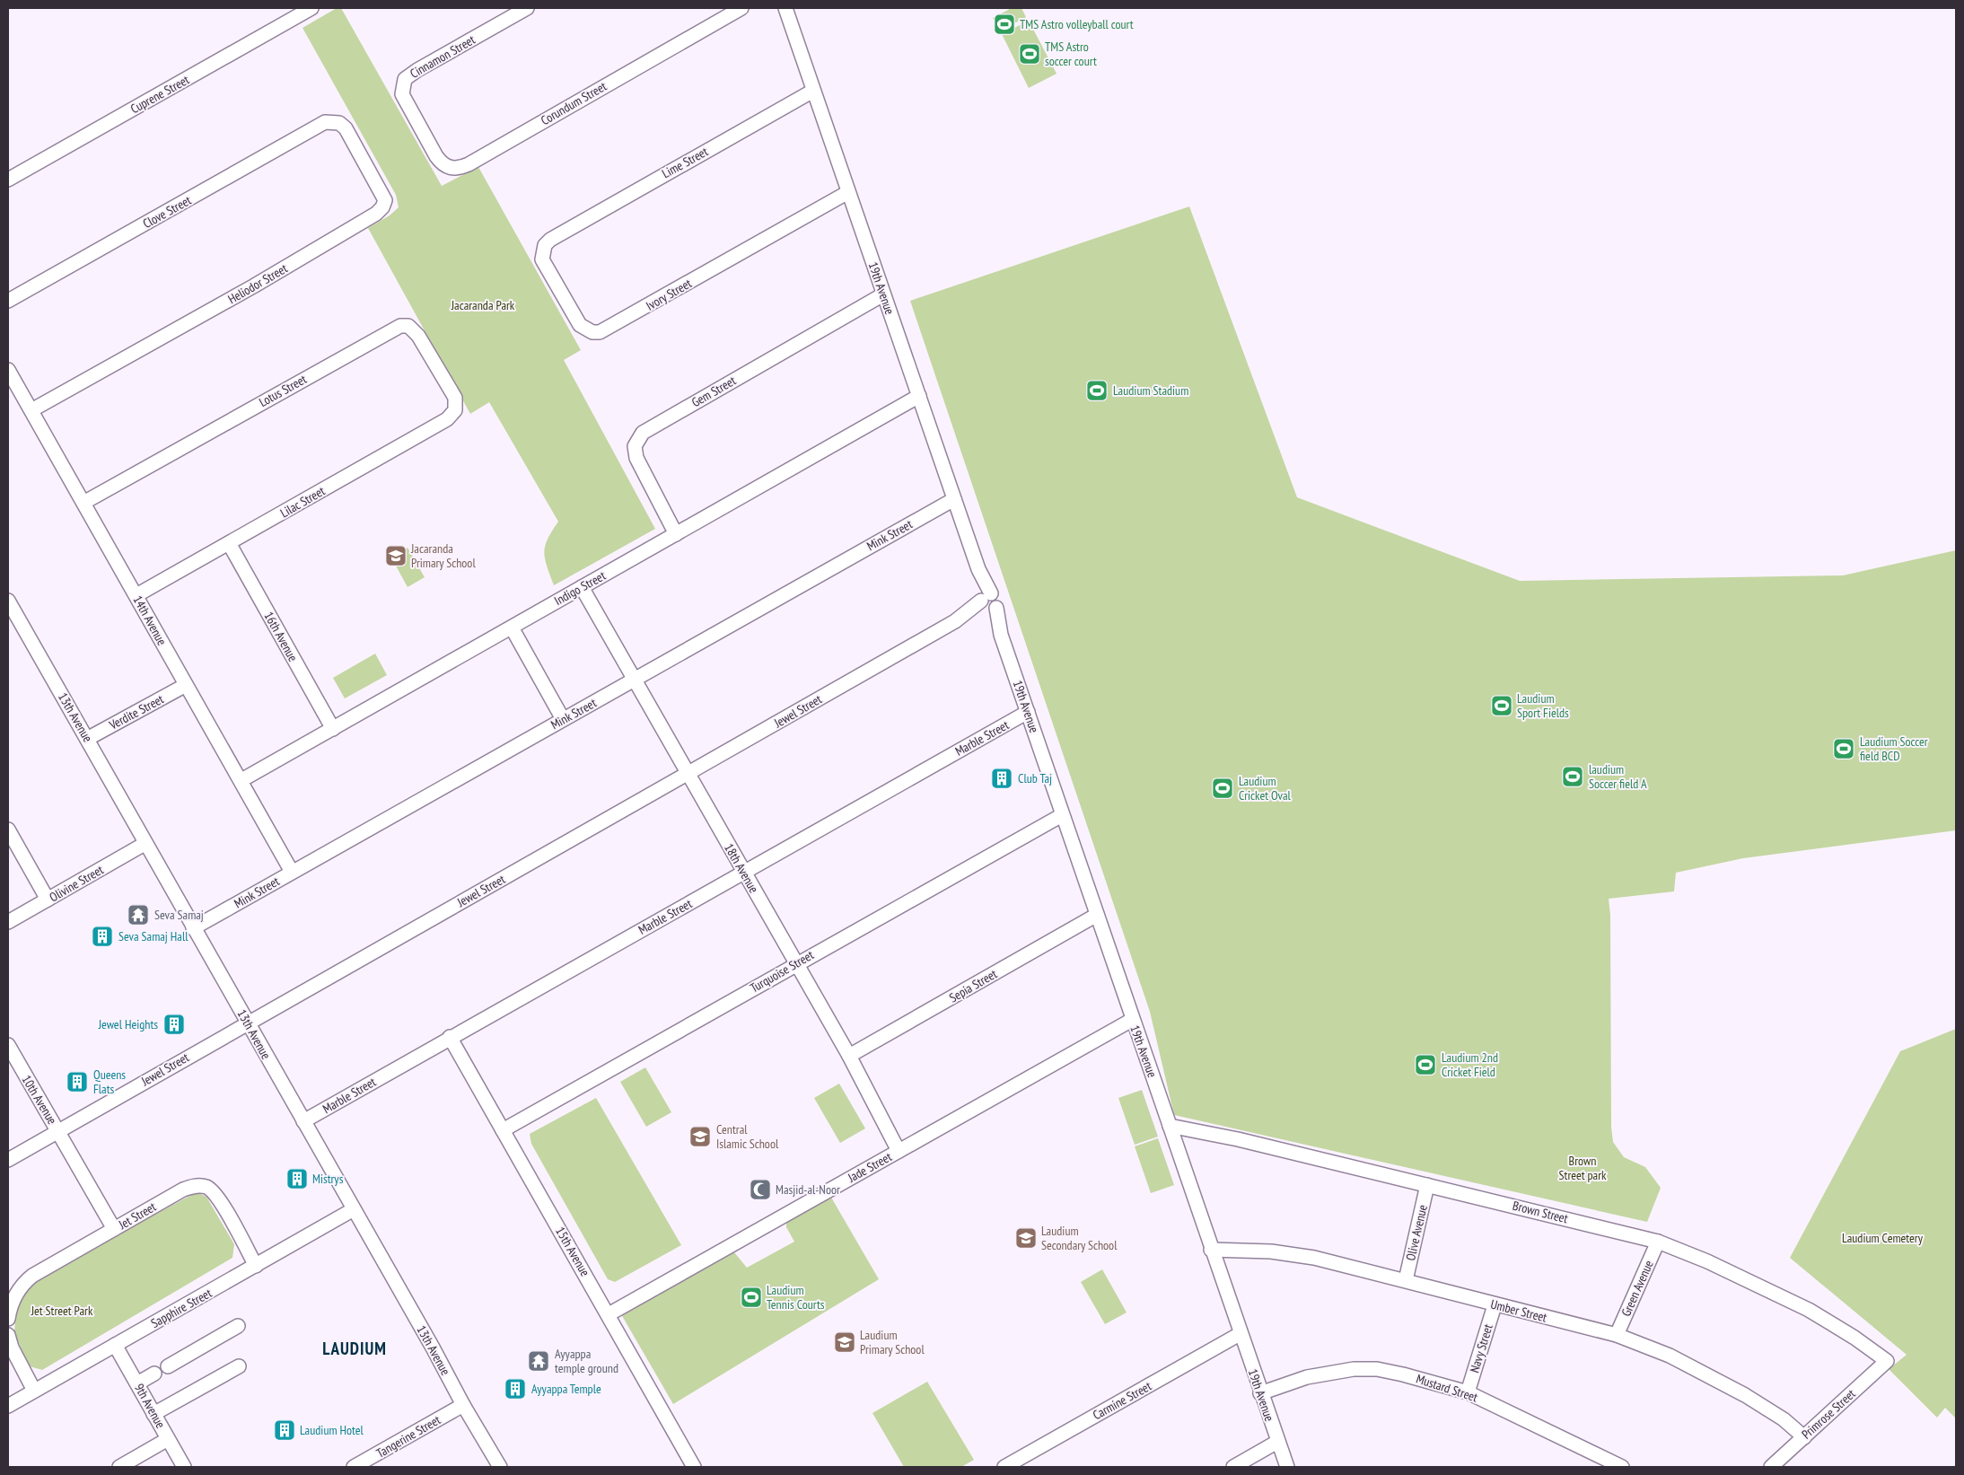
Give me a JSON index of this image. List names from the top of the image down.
{
  "streets": {
    "street": [
      "Cinnamon Street",
      "Cuprene Street",
      "Corundum Street",
      "Lime Street",
      "Clove Street",
      "Heliodor Street",
      "19th Avenue",
      "Ivory Street",
      "Lotus Street",
      "Gem Street",
      "Lilac Street",
      "Mink Street",
      "Indigo Street",
      "14th Avenue",
      "16th Avenue",
      "Jewel Street",
      "Verdite Street",
      "13th Avenue",
      "Marble Street",
      "18th Avenue",
      "Olivine Street",
      "Turquoise Street",
      "Sepia Street",
      "10th Avenue",
      "Jade Street",
      "Brown Street",
      "Jet Street",
      "Olive Avenue",
      "15th Avenue",
      "Green Avenue",
      "Sapphire Street",
      "Umber Street",
      "Navy Street",
      "Mustard Street",
      "Carmine Street",
      "9th Avenue",
      "Primrose Street",
      "Tangerine Street"
    ]
  },
  "crossings": [
    ["Cinnamon Street", "Corundum Street"],
    ["Lime Street", "19th Avenue"],
    ["Lime Street", "Ivory Street"],
    ["Clove Street", "Heliodor Street"],
    ["Heliodor Street", "14th Avenue"],
    ["19th Avenue", "Ivory Street"],
    ["19th Avenue", "Gem Street"],
    ["19th Avenue", "Mink Street"],
    ["19th Avenue", "Indigo Street"],
    ["19th Avenue", "Jewel Street"],
    ["19th Avenue", "Marble Street"],
    ["19th Avenue", "Turquoise Street"],
    ["19th Avenue", "Sepia Street"],
    ["19th Avenue", "Jade Street"],
    ["19th Avenue", "Brown Street"],
    ["19th Avenue", "Umber Street"],
    ["19th Avenue", "Mustard Street"],
    ["19th Avenue", "Carmine Street"],
    ["Lotus Street", "Lilac Street"],
    ["Lotus Street", "14th Avenue"],
    ["Gem Street", "Indigo Street"],
    ["Lilac Street", "14th Avenue"],
    ["Lilac Street", "16th Avenue"],
    ["Mink Street", "14th Avenue"],
    ["Mink Street", "13th Avenue"],
    ["Mink Street", "18th Avenue"],
    ["Indigo Street", "14th Avenue"],
    ["Indigo Street", "16th Avenue"],
    ["Indigo Street", "18th Avenue"],
    ["14th Avenue", "Verdite Street"],
    ["Jewel Street", "13th Avenue"],
    ["Jewel Street", "18th Avenue"],
    ["Jewel Street", "10th Avenue"],
    ["Verdite Street", "13th Avenue"],
    ["13th Avenue", "Marble Street"],
    ["13th Avenue", "Olivine Street"],
    ["13th Avenue", "Sapphire Street"],
    ["13th Avenue", "Tangerine Street"],
    ["Marble Street", "18th Avenue"],
    ["Marble Street", "15th Avenue"],
    ["18th Avenue", "Turquoise Street"],
    ["18th Avenue", "Sepia Street"],
    ["18th Avenue", "Jade Street"],
    ["Turquoise Street", "15th Avenue"],
    ["10th Avenue", "Jet Street"],
    ["Jade Street", "15th Avenue"],
    ["Brown Street", "Olive Avenue"],
    ["Brown Street", "Green Avenue"],
    ["Brown Street", "Primrose Street"],
    ["Jet Street", "Sapphire Street"],
    ["Olive Avenue", "Umber Street"],
    ["Green Avenue", "Umber Street"],
    ["Sapphire Street", "9th Avenue"],
    ["Umber Street", "Navy Street"],
    ["Umber Street", "Primrose Street"],
    ["Navy Street", "Mustard Street"]
  ],
  "districts": ["LAUDIUM"],
  "parks": [
    "Jacaranda Park",
    "Brown Street park",
    "Laudium Cemetery",
    "Jet Street Park"
  ],
  "places": {
    "sports": [
      "TMS Astro volleyball court",
      "TMS Astro soccer court",
      "Laudium Stadium",
      "Laudium Sport Fields",
      "Laudium Soccer field BCD",
      "laudium Soccer field A",
      "Laudium Cricket Oval",
      "Laudium 2nd Cricket Field",
      "Laudium Tennis Courts"
    ],
    "school or university": [
      "Jacaranda Primary School",
      "Central Islamic School",
      "Laudium Secondary School",
      "Laudium Primary School"
    ],
    "building": [
      "Club Taj",
      "Seva Samaj Hall",
      "Jewel Heights",
      "Queens Flats",
      "Mistrys",
      "Ayyappa Temple",
      "Laudium Hotel"
    ],
    "temple": ["Seva Samaj", "Ayyappa temple ground"],
    "mosque": ["Masjid-al-Noor"]
  }
}
